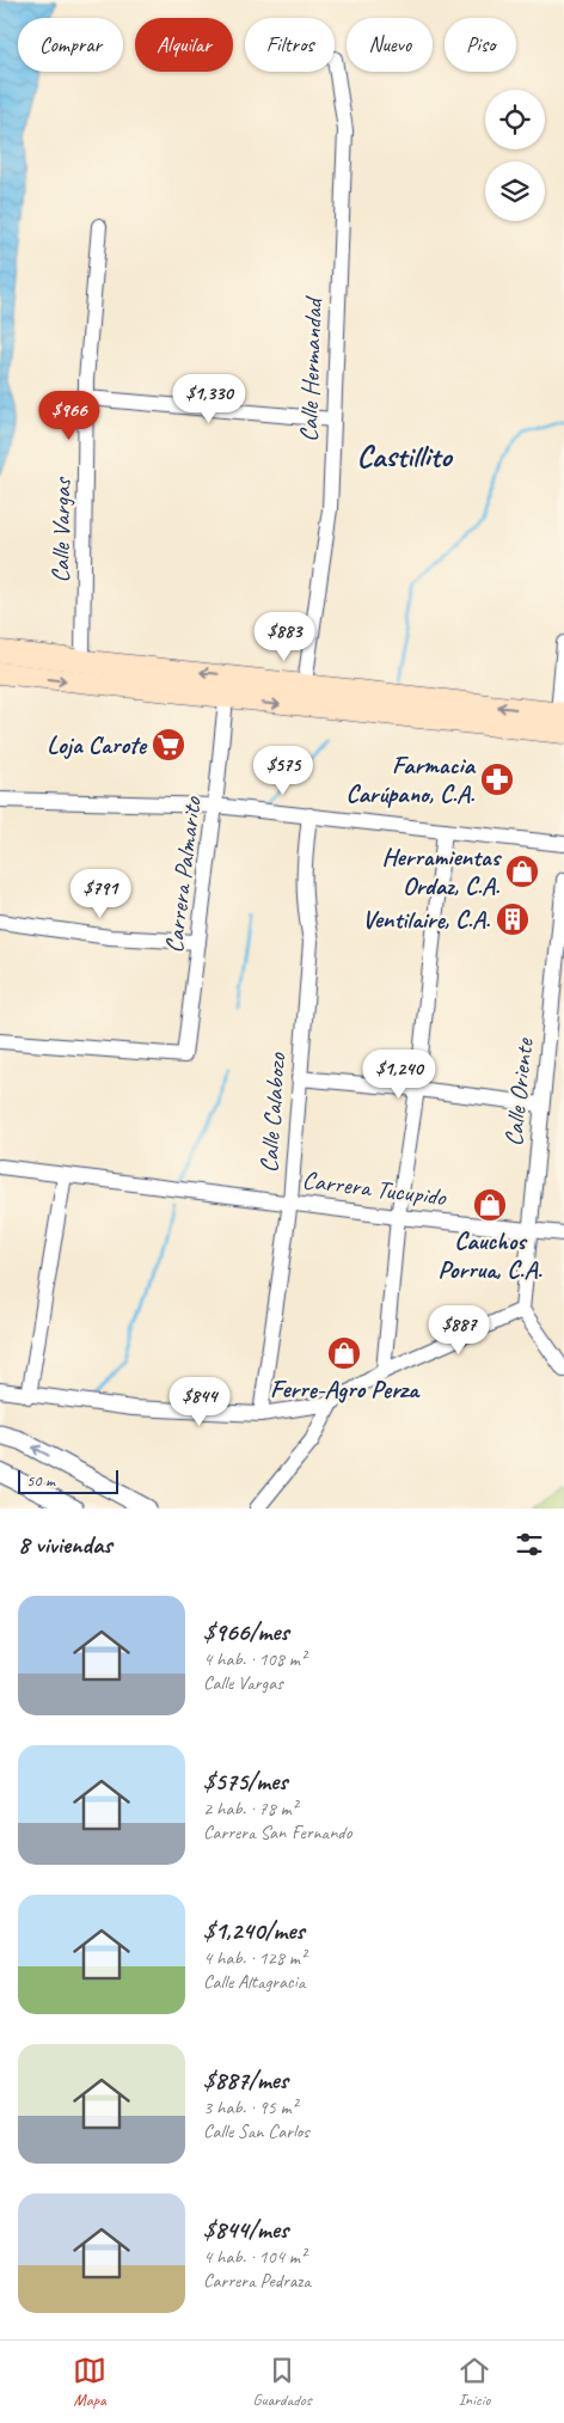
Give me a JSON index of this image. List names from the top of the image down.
{
  "streets": {
    "street": [
      "Calle Hermandad",
      "Calle Vargas",
      "Carrera Palmarito",
      "Calle Oriente",
      "Calle Calabozo",
      "Carrera Tucupido"
    ]
  },
  "crossings": [
    ["Calle Oriente", "Carrera Tucupido"],
    ["Calle Calabozo", "Carrera Tucupido"]
  ],
  "districts": ["Castillito"],
  "places": {
    "supermarket": ["Loja Carote"],
    "pharmacy": ["Farmacia Carúpano, C.A."],
    "shop": ["Herramientas Ordaz, C.A.", "Cauchos Porrua, C.A.", "Ferre-Agro Perza"],
    "building": ["Ventilaire, C.A."]
  },
  "scale_bar": "50 m",
  "page": {
    "chip": [
      "Comprar",
      "Alquilar",
      "Filtros",
      "Nuevo",
      "Piso"
    ],
    "price": [
      "$1,330",
      "$966",
      "$883",
      "$575",
      "$791",
      "$1,240",
      "$887",
      "$844"
    ],
    "scale": "50 m",
    "heading": "8 viviendas",
    "list": [
      {
        "name": "$966/mes",
        "note": "4 hab. · 108 m² · Calle Vargas"
      },
      {
        "name": "$575/mes",
        "note": "2 hab. · 78 m² · Carrera San Fernando"
      },
      {
        "name": "$1,240/mes",
        "note": "4 hab. · 128 m² · Calle Altagracia"
      },
      {
        "name": "$887/mes",
        "note": "3 hab. · 95 m² · Calle San Carlos"
      },
      {
        "name": "$844/mes",
        "note": "4 hab. · 104 m² · Carrera Pedraza"
      }
    ],
    "tabs": ["Mapa", "Guardados", "Inicio"]
  }
}
